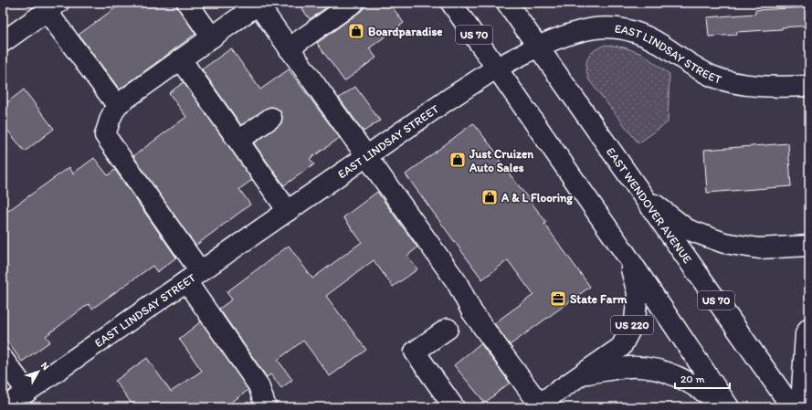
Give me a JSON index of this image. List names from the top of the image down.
{
  "streets": {
    "main road": [
      "US 70",
      "EAST LINDSAY STREET",
      "EAST WENDOVER AVENUE",
      "US 220"
    ]
  },
  "crossings": [
    ["US 70", "EAST LINDSAY STREET"],
    ["US 70", "US 220"],
    ["EAST LINDSAY STREET", "EAST WENDOVER AVENUE"]
  ],
  "places": {
    "shop": ["Boardparadise", "Just Cruizen Auto Sales", "A & L Flooring"],
    "office": ["State Farm"]
  },
  "scale_bar": "20 m",
  "north": "top right"
}
